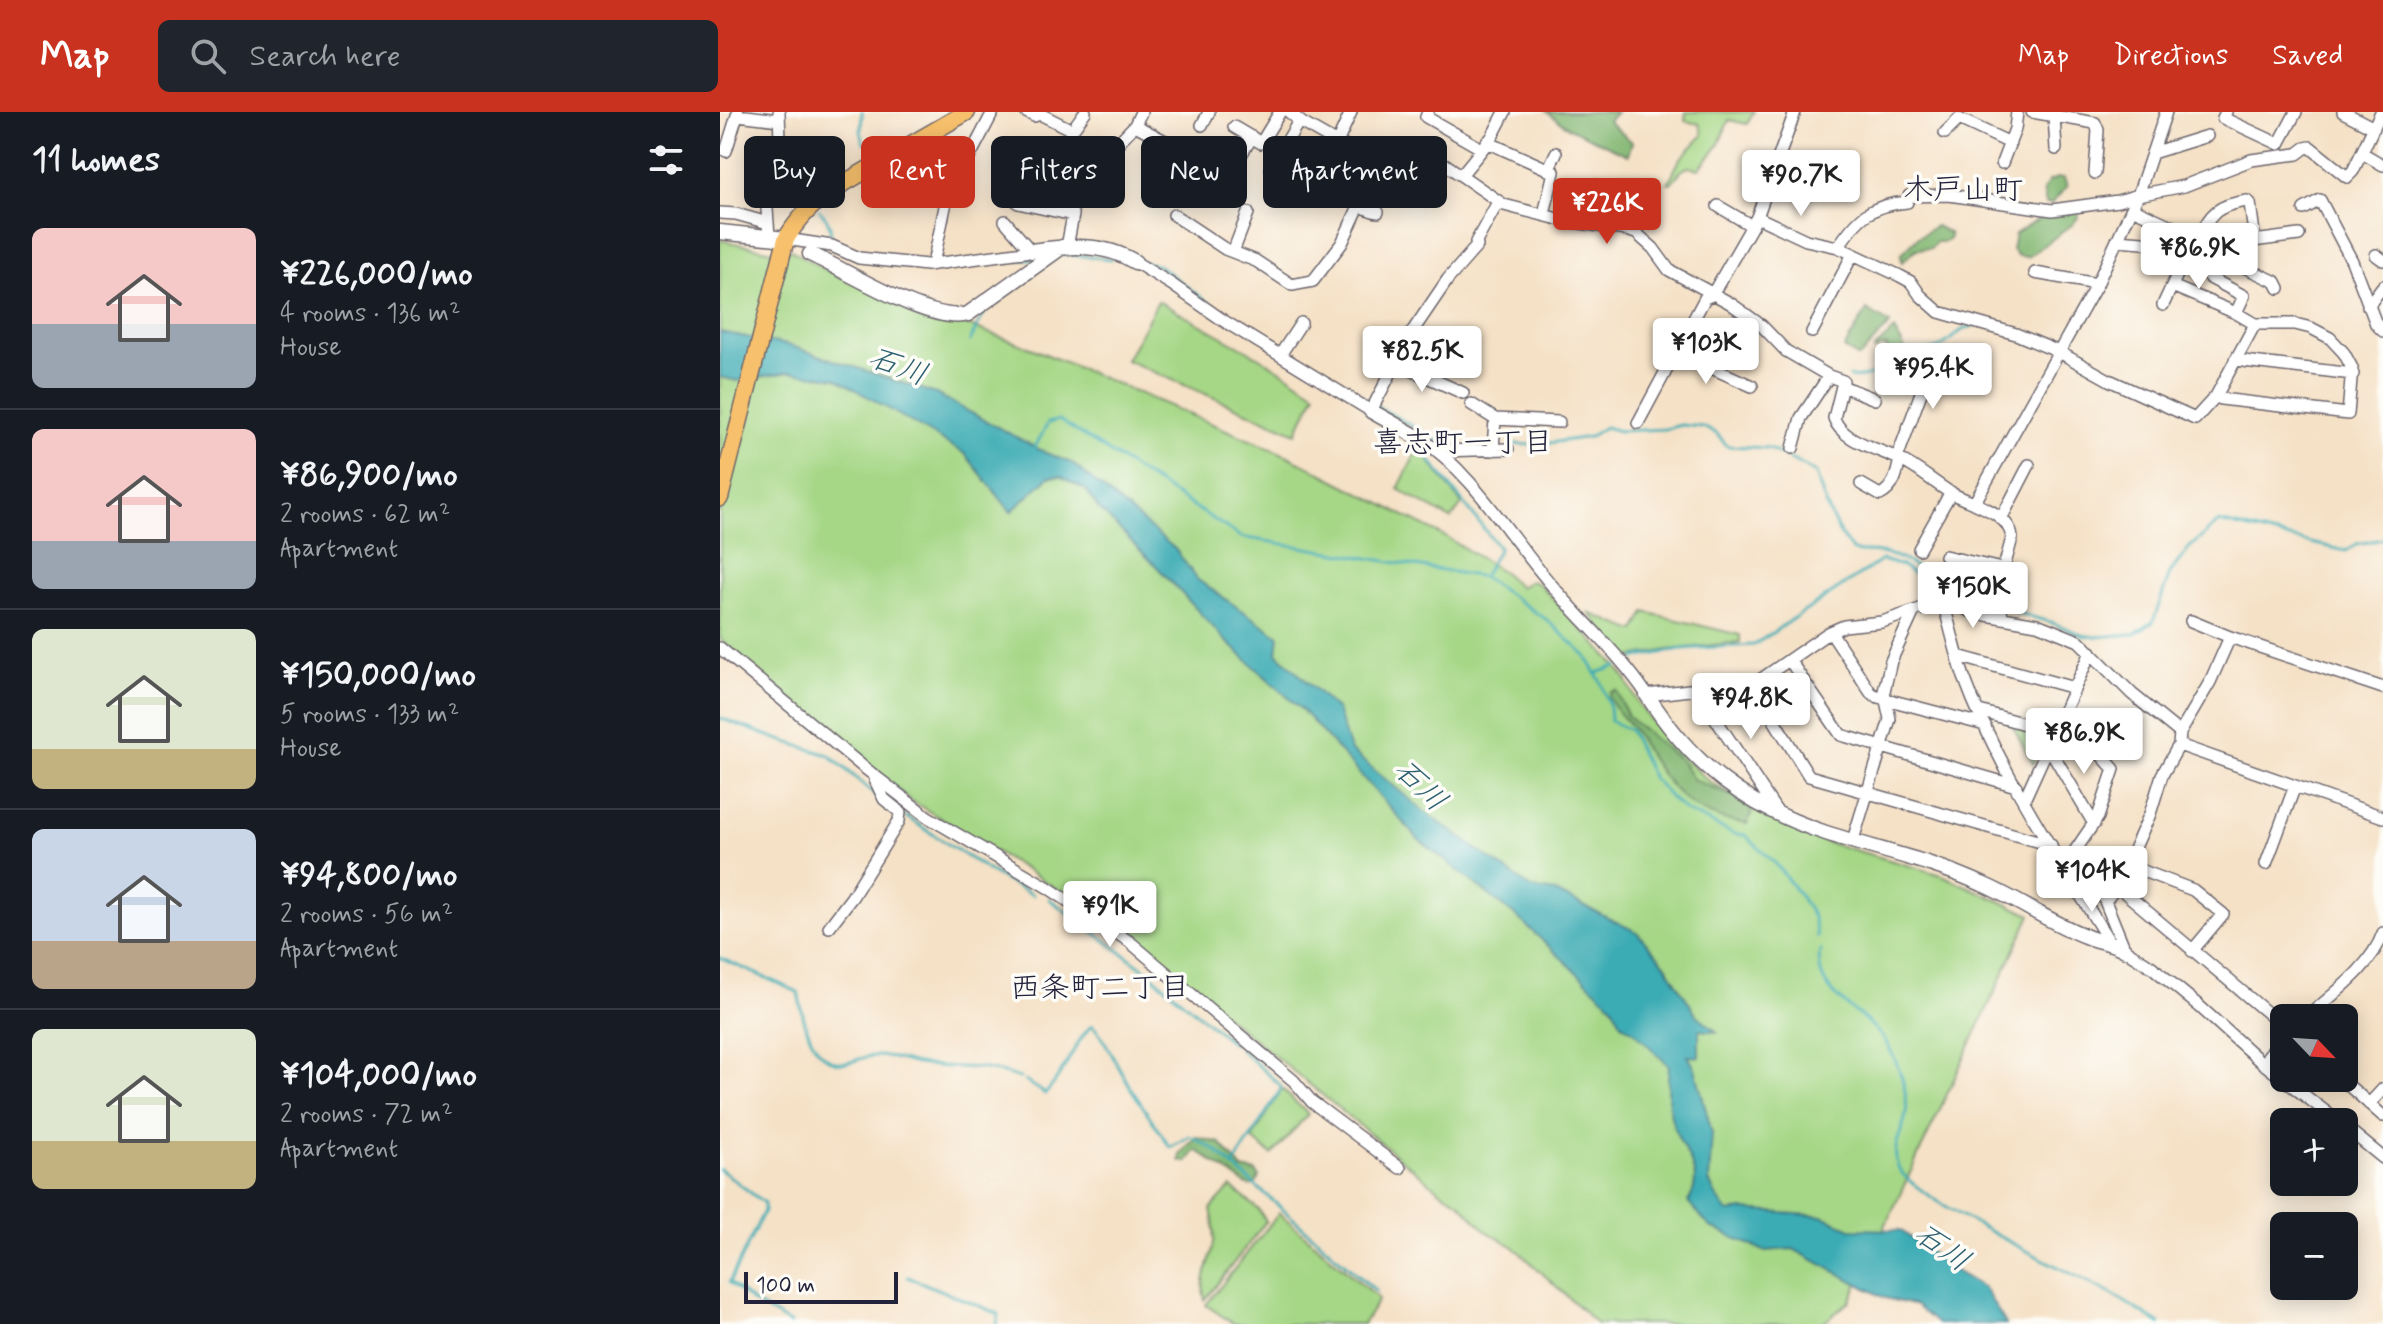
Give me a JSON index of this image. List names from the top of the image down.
{
  "districts": ["木戸山町", "喜志町一丁目", "西条町二丁目"],
  "water": ["石川"],
  "scale_bar": "100 m",
  "north": "bottom right",
  "page": {
    "header": "Map",
    "search": "Search here",
    "nav": ["Map", "Directions", "Saved"],
    "heading": "11 homes",
    "chip": [
      "Buy",
      "Rent",
      "Filters",
      "New",
      "Apartment"
    ],
    "price": [
      "¥90.7K",
      "¥226K",
      "¥86.9K",
      "¥103K",
      "¥82.5K",
      "¥95.4K",
      "¥150K",
      "¥94.8K",
      "¥86.9K",
      "¥104K",
      "¥91K"
    ],
    "list": [
      {
        "name": "¥226,000/mo",
        "note": "4 rooms · 136 m² · House"
      },
      {
        "name": "¥86,900/mo",
        "note": "2 rooms · 62 m² · Apartment"
      },
      {
        "name": "¥150,000/mo",
        "note": "5 rooms · 133 m² · House"
      },
      {
        "name": "¥94,800/mo",
        "note": "2 rooms · 56 m² · Apartment"
      },
      {
        "name": "¥104,000/mo",
        "note": "2 rooms · 72 m² · Apartment"
      }
    ],
    "map_buttons": ["+", "−"],
    "scale": "100 m"
  }
}
